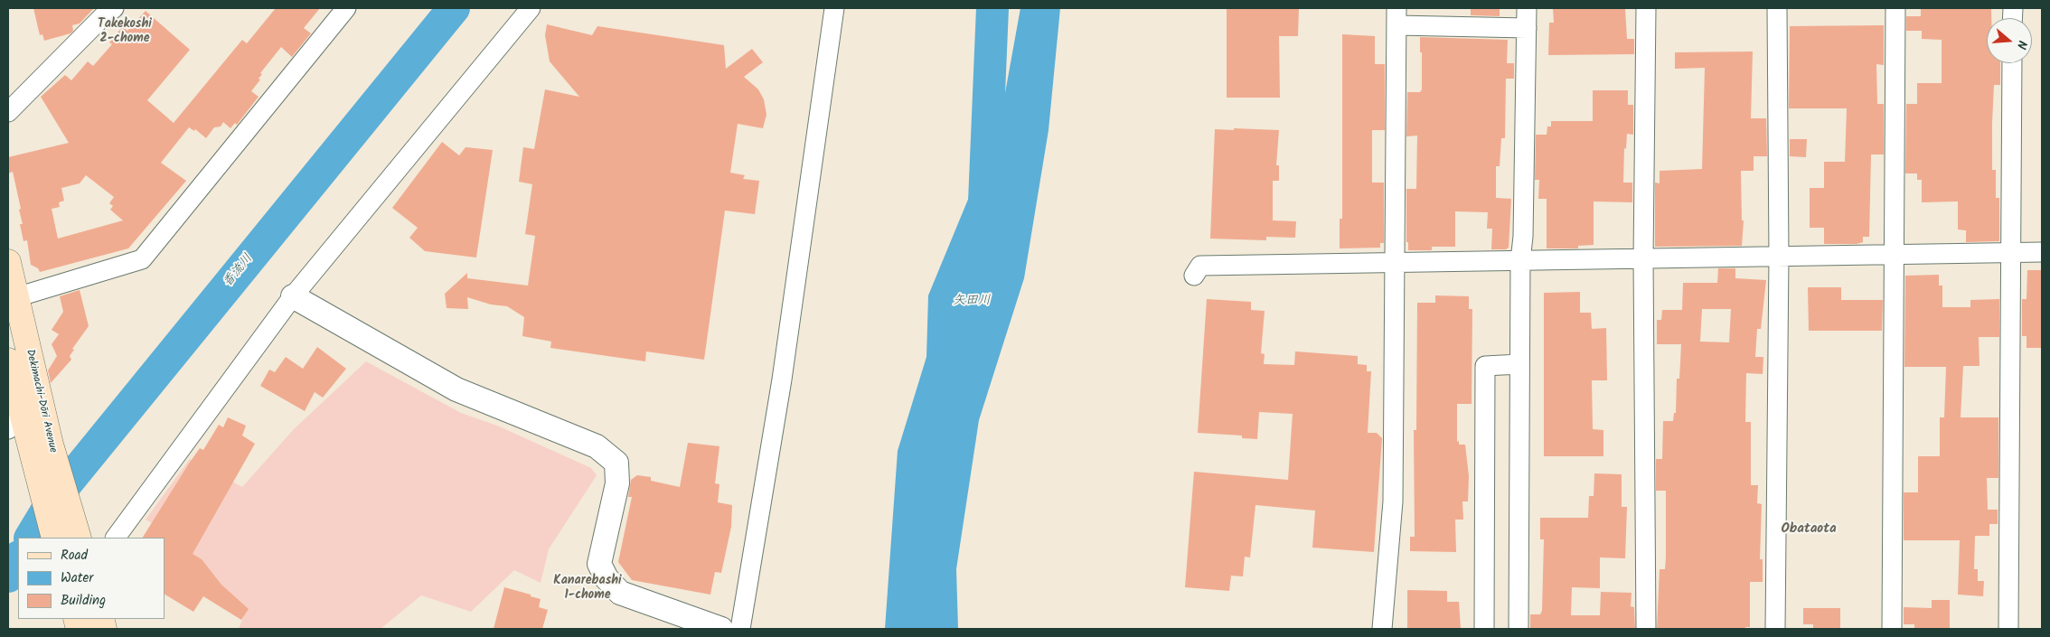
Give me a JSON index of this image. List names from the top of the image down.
{
  "streets": {
    "main road": ["Dekimachi-Dōri Avenue"]
  },
  "districts": ["Takekoshi 2-chome", "Obataota", "Kanarebashi 1-chome"],
  "water": ["香流川", "矢田川"],
  "legend": ["Road", "Water", "Building"],
  "north": "right"
}
